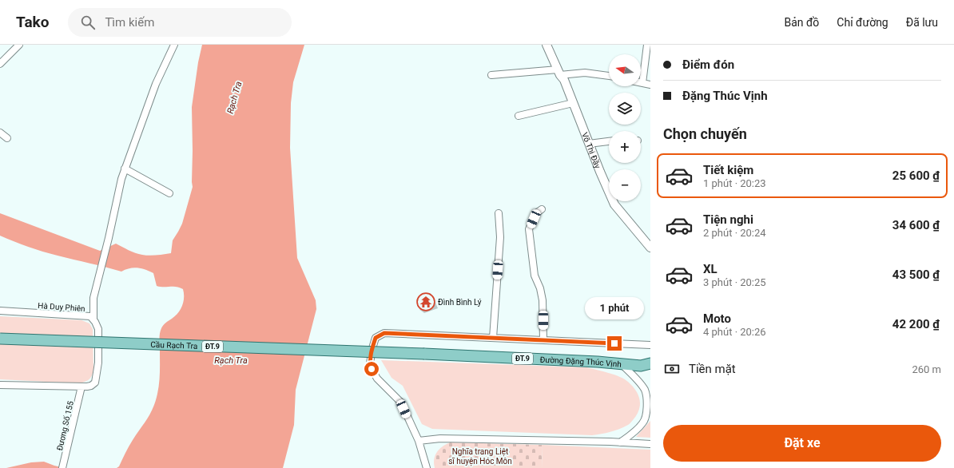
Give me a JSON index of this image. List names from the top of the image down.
{
  "streets": {
    "main road": ["Cầu Rạch Tra", "ĐT.9", "Đường Đặng Thúc Vịnh"],
    "street": ["Võ Thị Đầy", "Hà Duy Phiên", "Đương Số 155"]
  },
  "crossings": [
    ["Hà Duy Phiên", "Đương Số 155"],
    ["Cầu Rạch Tra", "Đường Đặng Thúc Vịnh"]
  ],
  "water": ["Rạch Tra"],
  "parks": ["Nghĩa trang Liệt sĩ huyện Hóc Môn"],
  "places": {
    "temple": ["Đình Bình Lý"]
  },
  "north": "left",
  "page": {
    "header": "Tako",
    "search": "Tìm kiếm",
    "nav": ["Bản đồ", "Chỉ đường", "Đã lưu"],
    "banner": ["Điểm đón", "Đặng Thúc Vịnh"],
    "map_buttons": ["+", "−"],
    "heading": "Chọn chuyến",
    "list": [
      {
        "name": "Tiết kiệm",
        "note": "1 phút · 20:23",
        "value": "25 600 ₫"
      },
      {
        "name": "Tiện nghi",
        "note": "2 phút · 20:24",
        "value": "34 600 ₫"
      },
      {
        "name": "XL",
        "note": "3 phút · 20:25",
        "value": "43 500 ₫"
      },
      {
        "name": "Moto",
        "note": "4 phút · 20:26",
        "value": "42 200 ₫"
      }
    ],
    "bubble": "1 phút",
    "pay": ["Tiền mặt", "260 m"],
    "buttons": "Đặt xe"
  }
}
